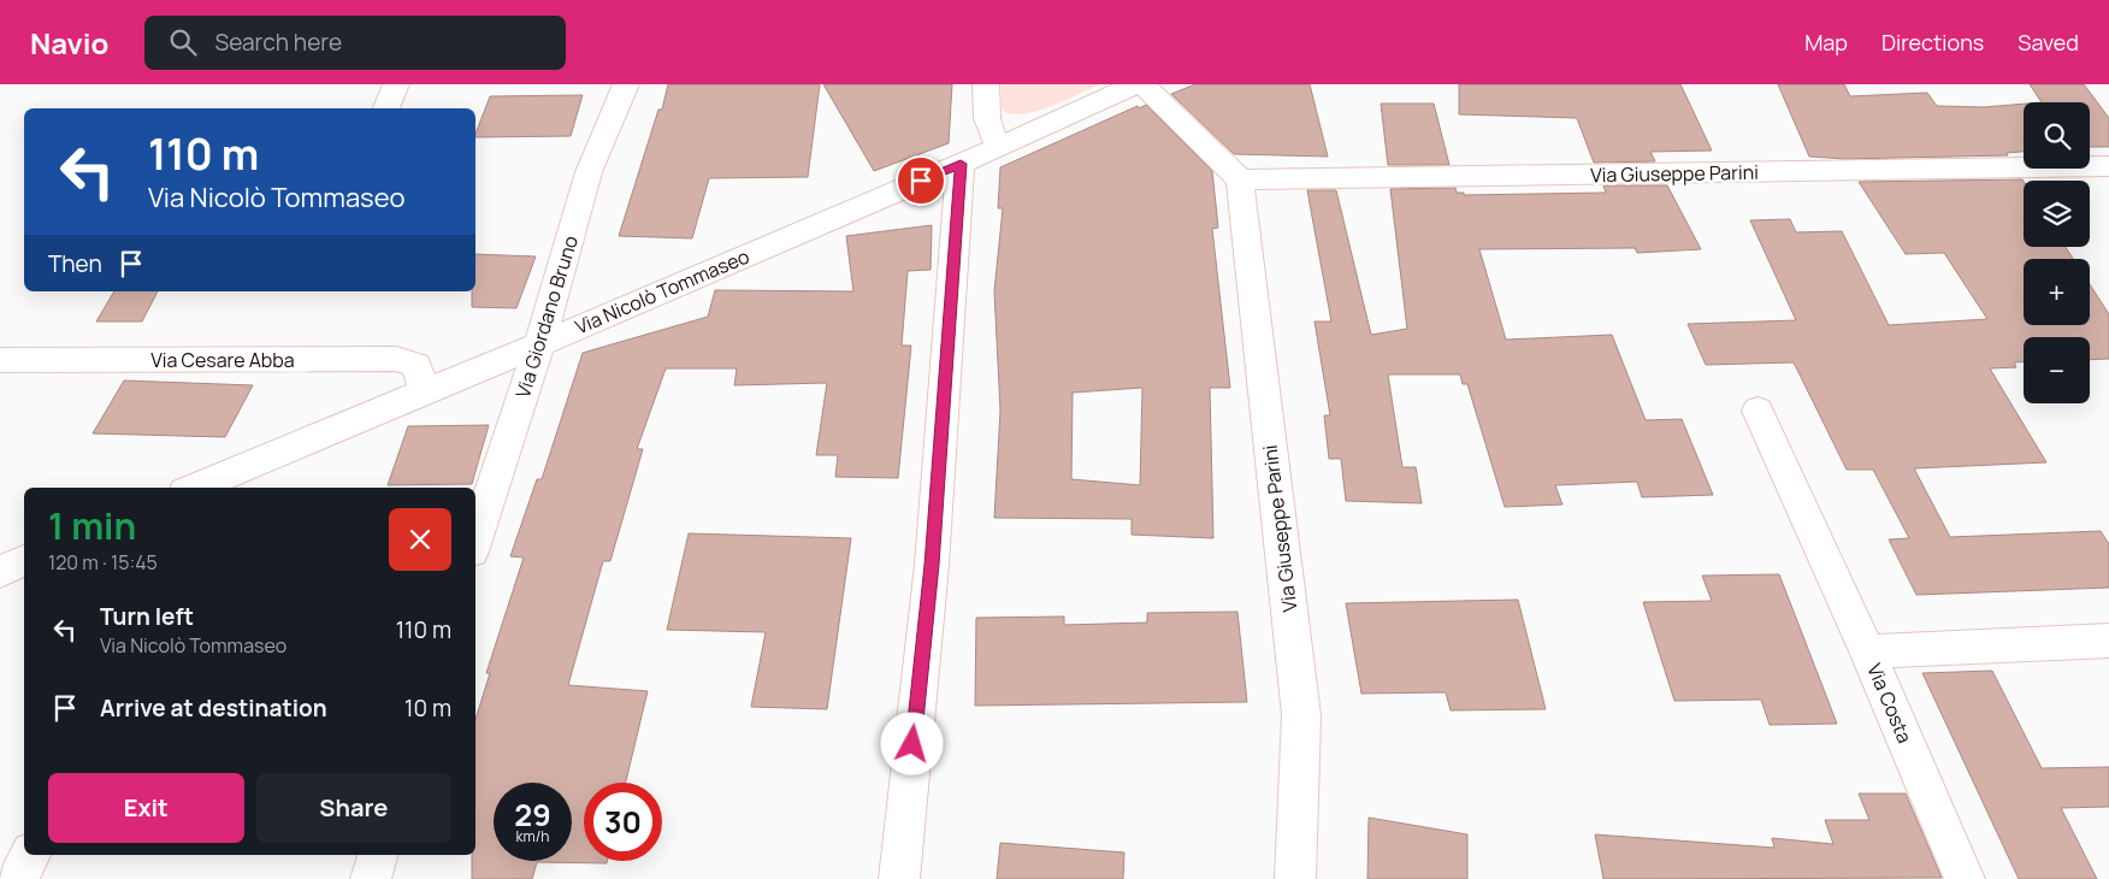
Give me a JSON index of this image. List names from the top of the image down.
{
  "streets": {
    "street": [
      "Via Giuseppe Parini",
      "Via Nicolò Tommaseo",
      "Via Giordano Bruno",
      "Via Cesare Abba",
      "Via Costa"
    ]
  },
  "crossings": [
    ["Via Nicolò Tommaseo", "Via Giordano Bruno"],
    ["Via Nicolò Tommaseo", "Via Cesare Abba"]
  ],
  "page": {
    "header": "Navio",
    "search": "Search here",
    "nav": ["Map", "Directions", "Saved"],
    "map_buttons": ["+", "−"],
    "turn": ["110 m", "Via Nicolò Tommaseo"],
    "then": "Then",
    "heading": ["1 min", "120 m · 15:45"],
    "list": [
      {
        "name": "Turn left",
        "note": "Via Nicolò Tommaseo",
        "value": "110 m"
      },
      {
        "name": "Arrive at destination",
        "value": "10 m"
      }
    ],
    "buttons": ["Exit", "Share"],
    "speed": "29 km/h",
    "limit": "30"
  }
}
